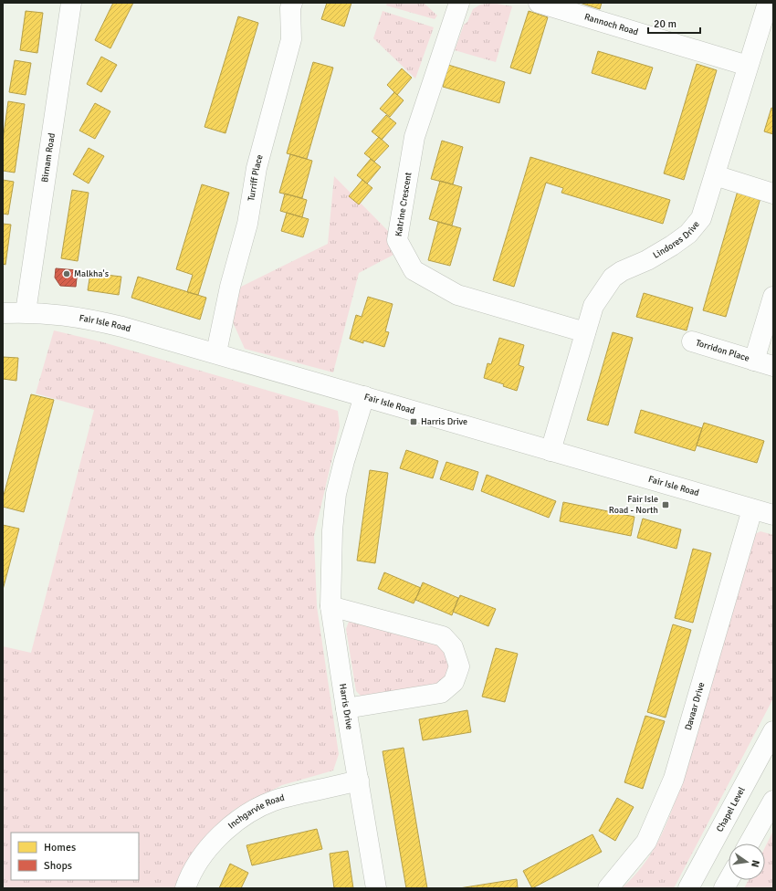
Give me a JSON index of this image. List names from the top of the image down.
{
  "streets": {
    "street": [
      "Rannoch Road",
      "Birnam Road",
      "Turriff Place",
      "Katrine Crescent",
      "Lindores Drive",
      "Fair Isle Road",
      "Torridon Place",
      "Davaar Drive",
      "Harris Drive",
      "Chapel Level",
      "Inchgarvie Road"
    ]
  },
  "crossings": [
    ["Rannoch Road", "Lindores Drive"],
    ["Birnam Road", "Fair Isle Road"],
    ["Turriff Place", "Fair Isle Road"],
    ["Katrine Crescent", "Lindores Drive"],
    ["Lindores Drive", "Fair Isle Road"],
    ["Fair Isle Road", "Davaar Drive"],
    ["Fair Isle Road", "Harris Drive"],
    ["Harris Drive", "Inchgarvie Road"]
  ],
  "places": {
    "other": ["Malkha's"],
    "transit": ["Harris Drive", "Fair Isle Road - North"]
  },
  "legend": ["Homes", "Shops"],
  "scale_bar": "20 m",
  "north": "right"
}
